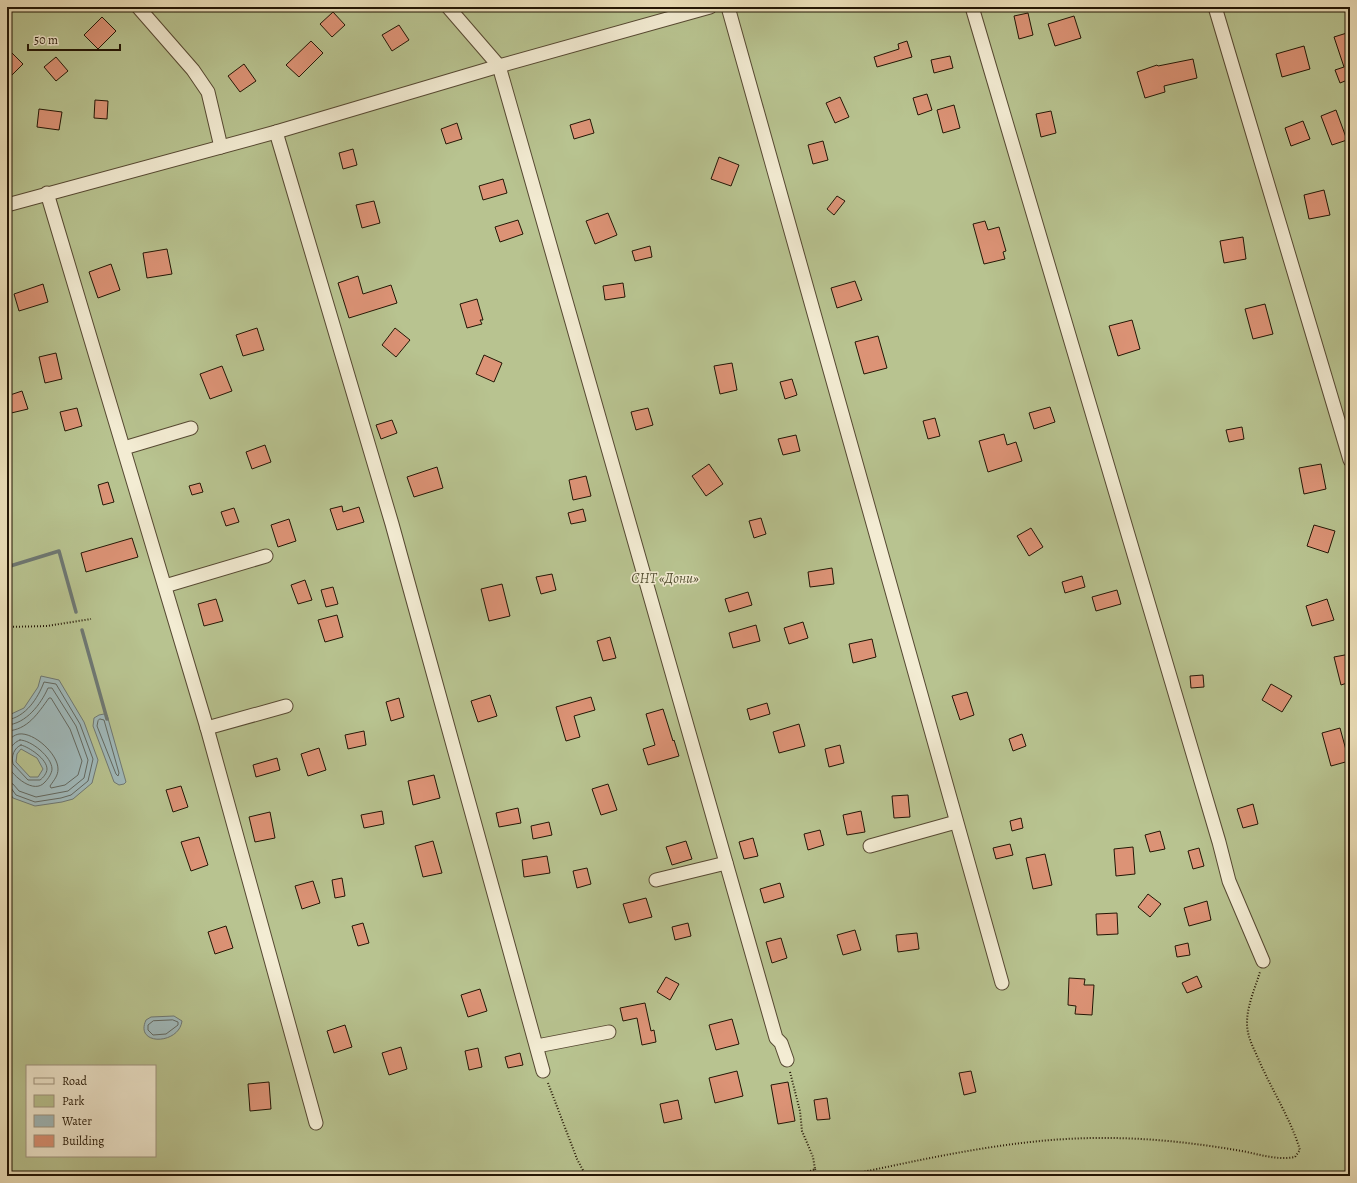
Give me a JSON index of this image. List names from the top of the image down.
{
  "parks": ["СНТ «Дони»"],
  "legend": [
    "Road",
    "Park",
    "Water",
    "Building"
  ],
  "scale_bar": "50 m"
}
